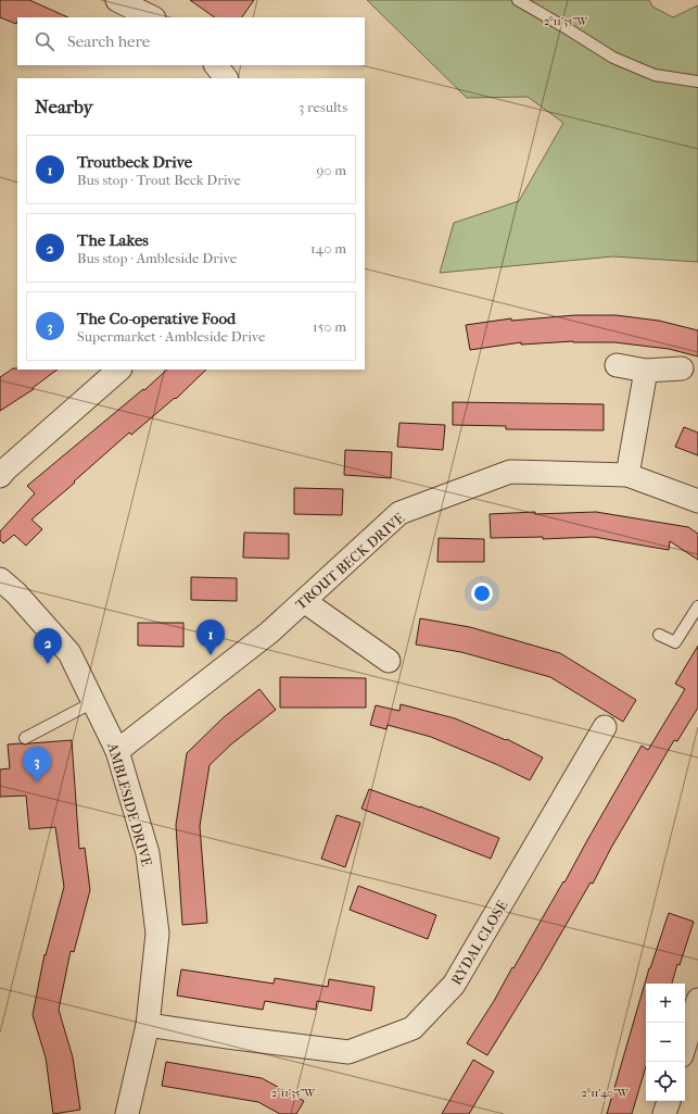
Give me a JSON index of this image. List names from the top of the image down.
{
  "streets": {
    "street": ["TROUT BECK DRIVE", "AMBLESIDE DRIVE", "RYDAL CLOSE"]
  },
  "crossings": [
    ["TROUT BECK DRIVE", "AMBLESIDE DRIVE"],
    ["AMBLESIDE DRIVE", "RYDAL CLOSE"]
  ],
  "page": {
    "search": "Search here",
    "heading": ["Nearby", "3 results"],
    "list": [
      {
        "mark": "1",
        "name": "Troutbeck Drive",
        "note": "Bus stop · Trout Beck Drive",
        "value": "90 m"
      },
      {
        "mark": "2",
        "name": "The Lakes",
        "note": "Bus stop · Ambleside Drive",
        "value": "140 m"
      },
      {
        "mark": "3",
        "name": "The Co-operative Food",
        "note": "Supermarket · Ambleside Drive",
        "value": "150 m"
      }
    ],
    "pins": ["1", "2", "3"],
    "map_buttons": ["+", "−"]
  },
  "coordinates": ["2°11'35\"W", "2°11'40\"W"]
}
